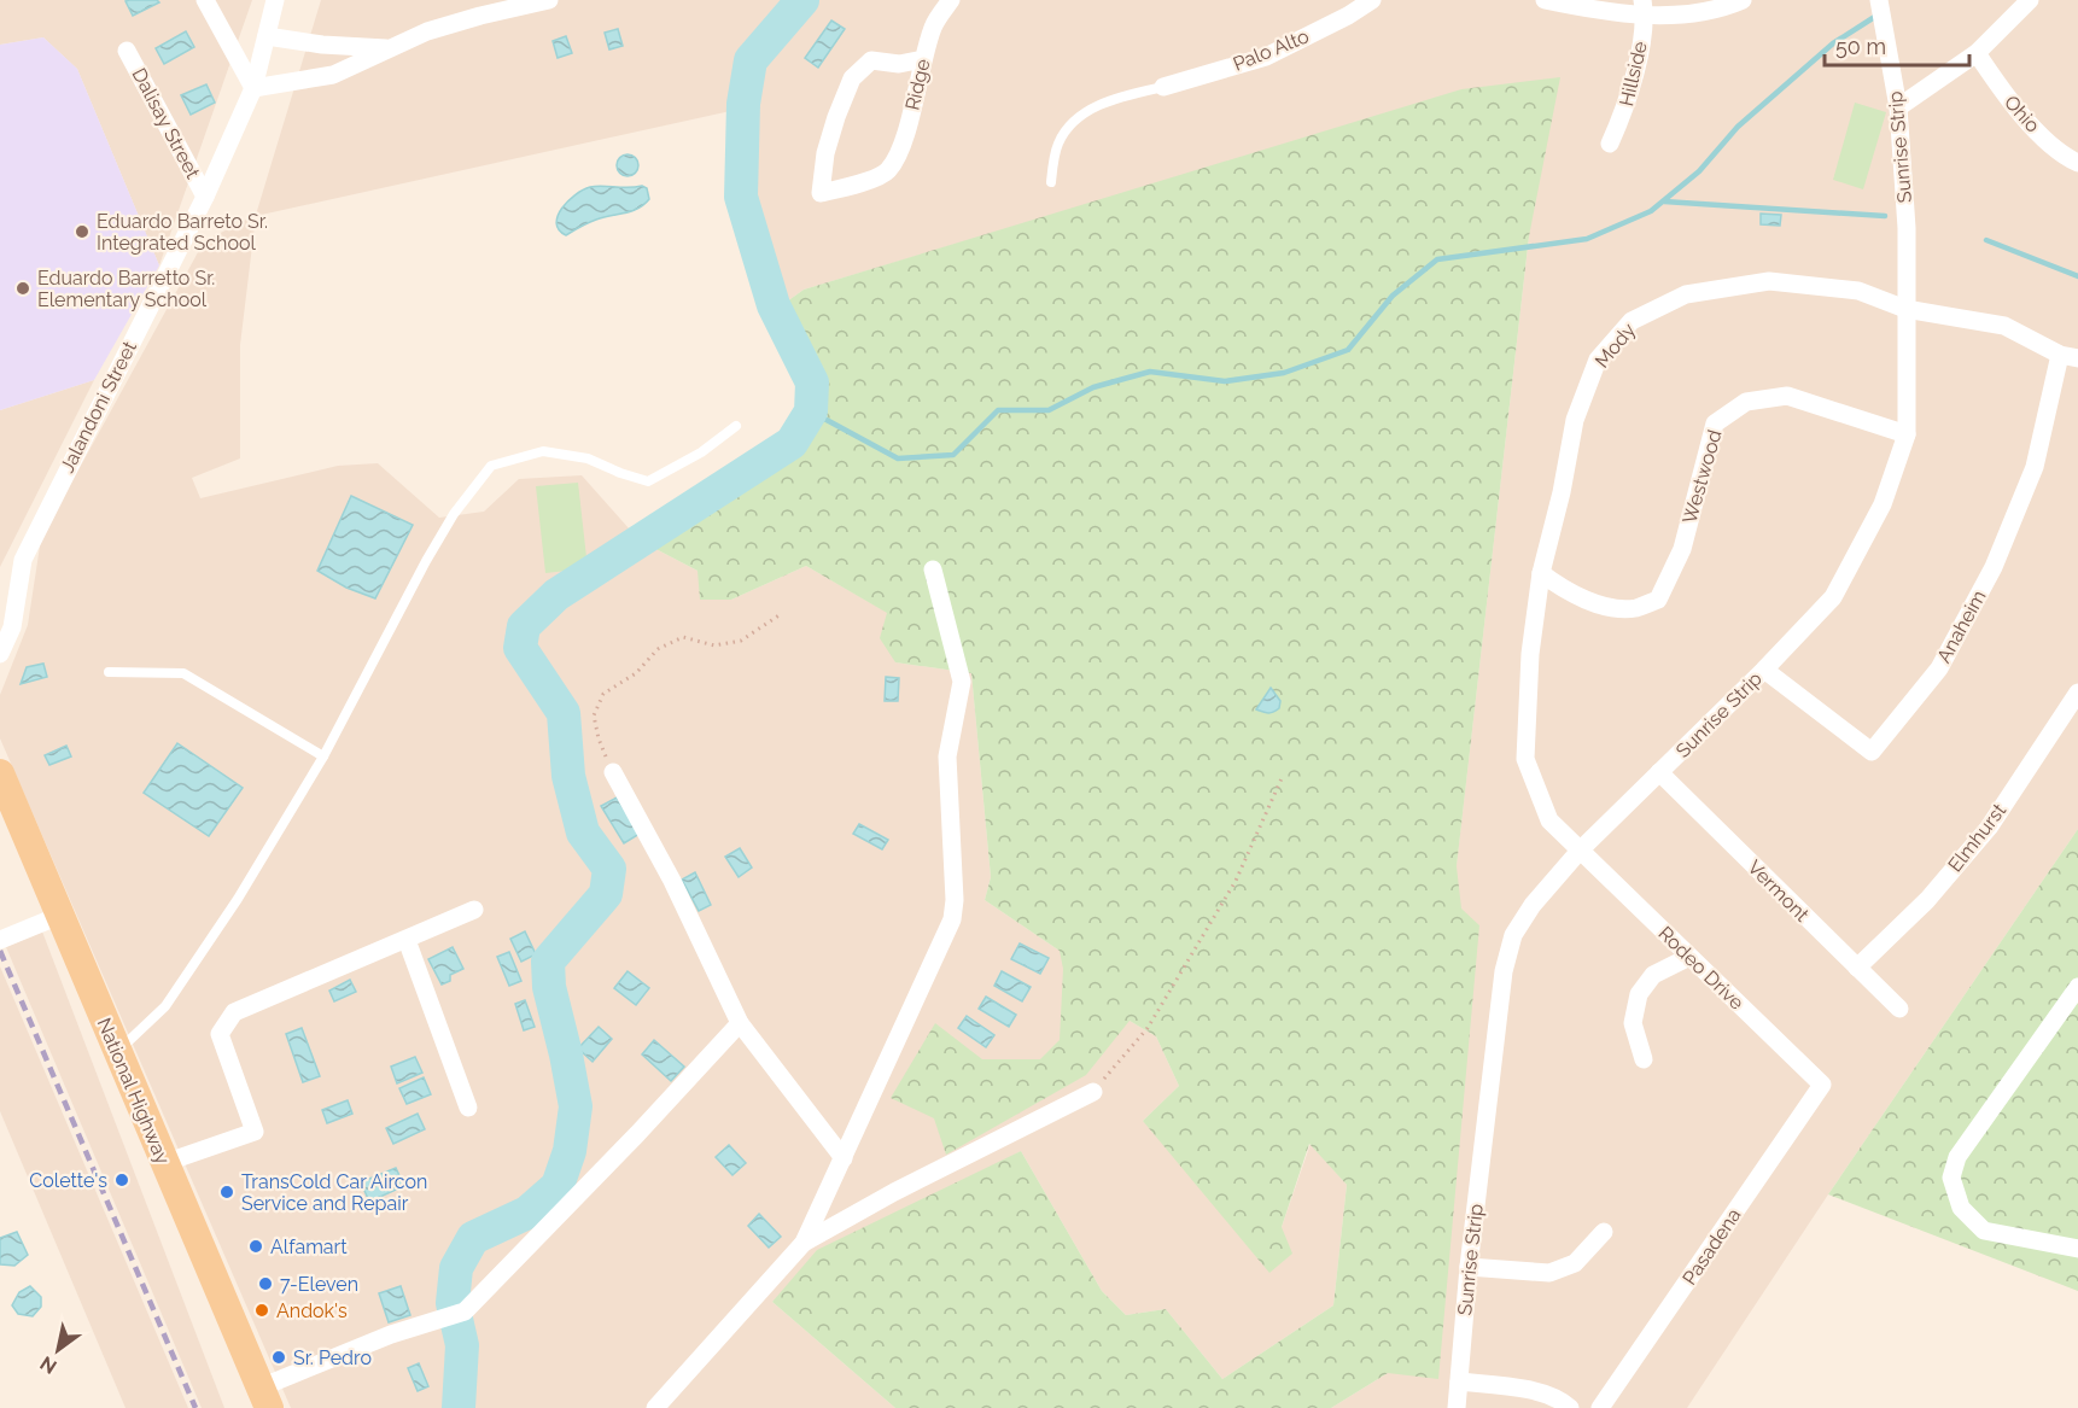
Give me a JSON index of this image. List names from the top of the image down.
{
  "streets": {
    "main road": ["National Highway"],
    "street": [
      "Palo Alto",
      "Hillside",
      "Ridge",
      "Ohio",
      "Dalisay Street",
      "Sunrise Strip",
      "Mody",
      "Jalandoni Street",
      "Westwood",
      "Anaheim",
      "Elmhurst",
      "Vermont",
      "Rodeo Drive",
      "Pasadena"
    ]
  },
  "crossings": [
    ["Dalisay Street", "Jalandoni Street"],
    ["Sunrise Strip", "Mody"],
    ["Sunrise Strip", "Westwood"],
    ["Sunrise Strip", "Anaheim"],
    ["Sunrise Strip", "Vermont"],
    ["Sunrise Strip", "Rodeo Drive"],
    ["Mody", "Westwood"],
    ["Mody", "Anaheim"],
    ["Mody", "Rodeo Drive"],
    ["Elmhurst", "Vermont"],
    ["Rodeo Drive", "Pasadena"]
  ],
  "places": [
    "Eduardo Barreto Sr. Integrated School",
    "Eduardo Barretto Sr. Elementary School",
    "Colette's",
    "TransCold Car Aircon Service and Repair",
    "Alfamart",
    "7-Eleven",
    "Andok's",
    "Sr. Pedro"
  ],
  "scale_bar": "50 m",
  "north": "bottom left"
}
